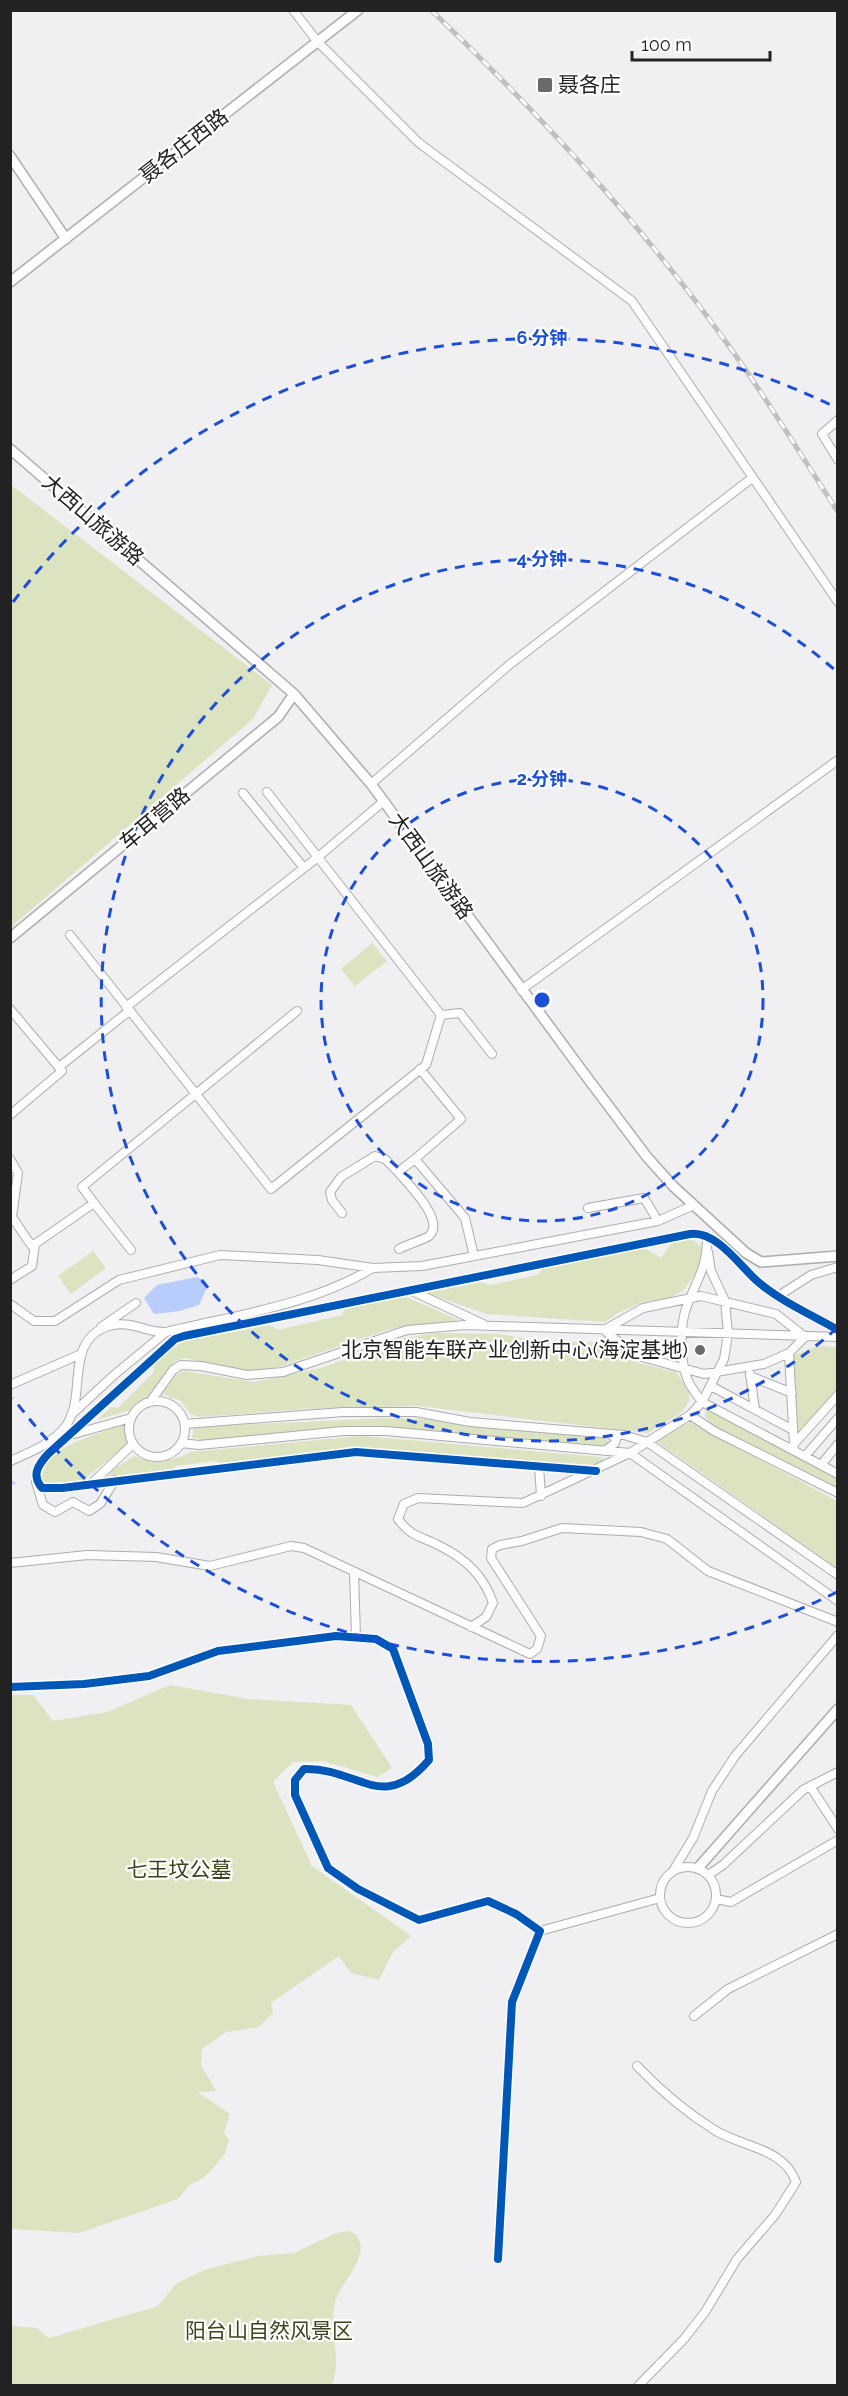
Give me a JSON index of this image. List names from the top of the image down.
{
  "streets": {
    "street": ["聂各庄西路", "大西山旅游路", "车耳营路"]
  },
  "crossings": [
    ["大西山旅游路", "车耳营路"]
  ],
  "parks": ["七王坟公墓", "阳台山自然风景区"],
  "places": {
    "transit": ["聂各庄"],
    "other": ["北京智能车联产业创新中心(海淀基地)"]
  },
  "scale_bar": "100 m",
  "rings": ["6 分钟", "4 分钟", "2 分钟"]
}
